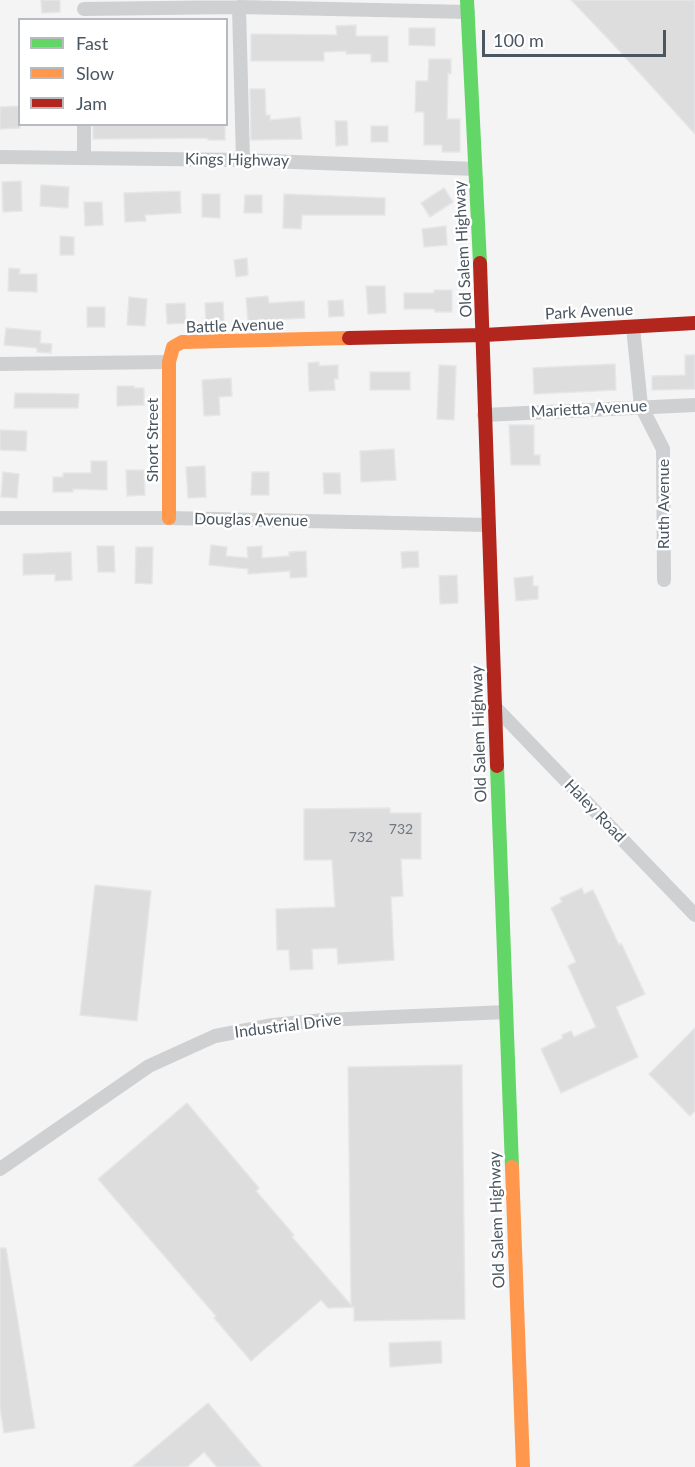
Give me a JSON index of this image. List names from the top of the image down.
{
  "streets": {
    "street": [
      "Kings Highway",
      "Old Salem Highway",
      "Park Avenue",
      "Battle Avenue",
      "Marietta Avenue",
      "Short Street",
      "Ruth Avenue",
      "Douglas Avenue",
      "Haley Road",
      "Industrial Drive"
    ]
  },
  "crossings": [
    ["Kings Highway", "Old Salem Highway"],
    ["Old Salem Highway", "Park Avenue"],
    ["Old Salem Highway", "Battle Avenue"],
    ["Old Salem Highway", "Marietta Avenue"],
    ["Old Salem Highway", "Douglas Avenue"],
    ["Old Salem Highway", "Haley Road"],
    ["Old Salem Highway", "Industrial Drive"],
    ["Park Avenue", "Battle Avenue"],
    ["Park Avenue", "Ruth Avenue"],
    ["Battle Avenue", "Short Street"],
    ["Marietta Avenue", "Ruth Avenue"],
    ["Short Street", "Douglas Avenue"]
  ],
  "house_numbers": ["732", "732"],
  "legend": ["Fast", "Slow", "Jam"],
  "scale_bar": "100 m"
}
